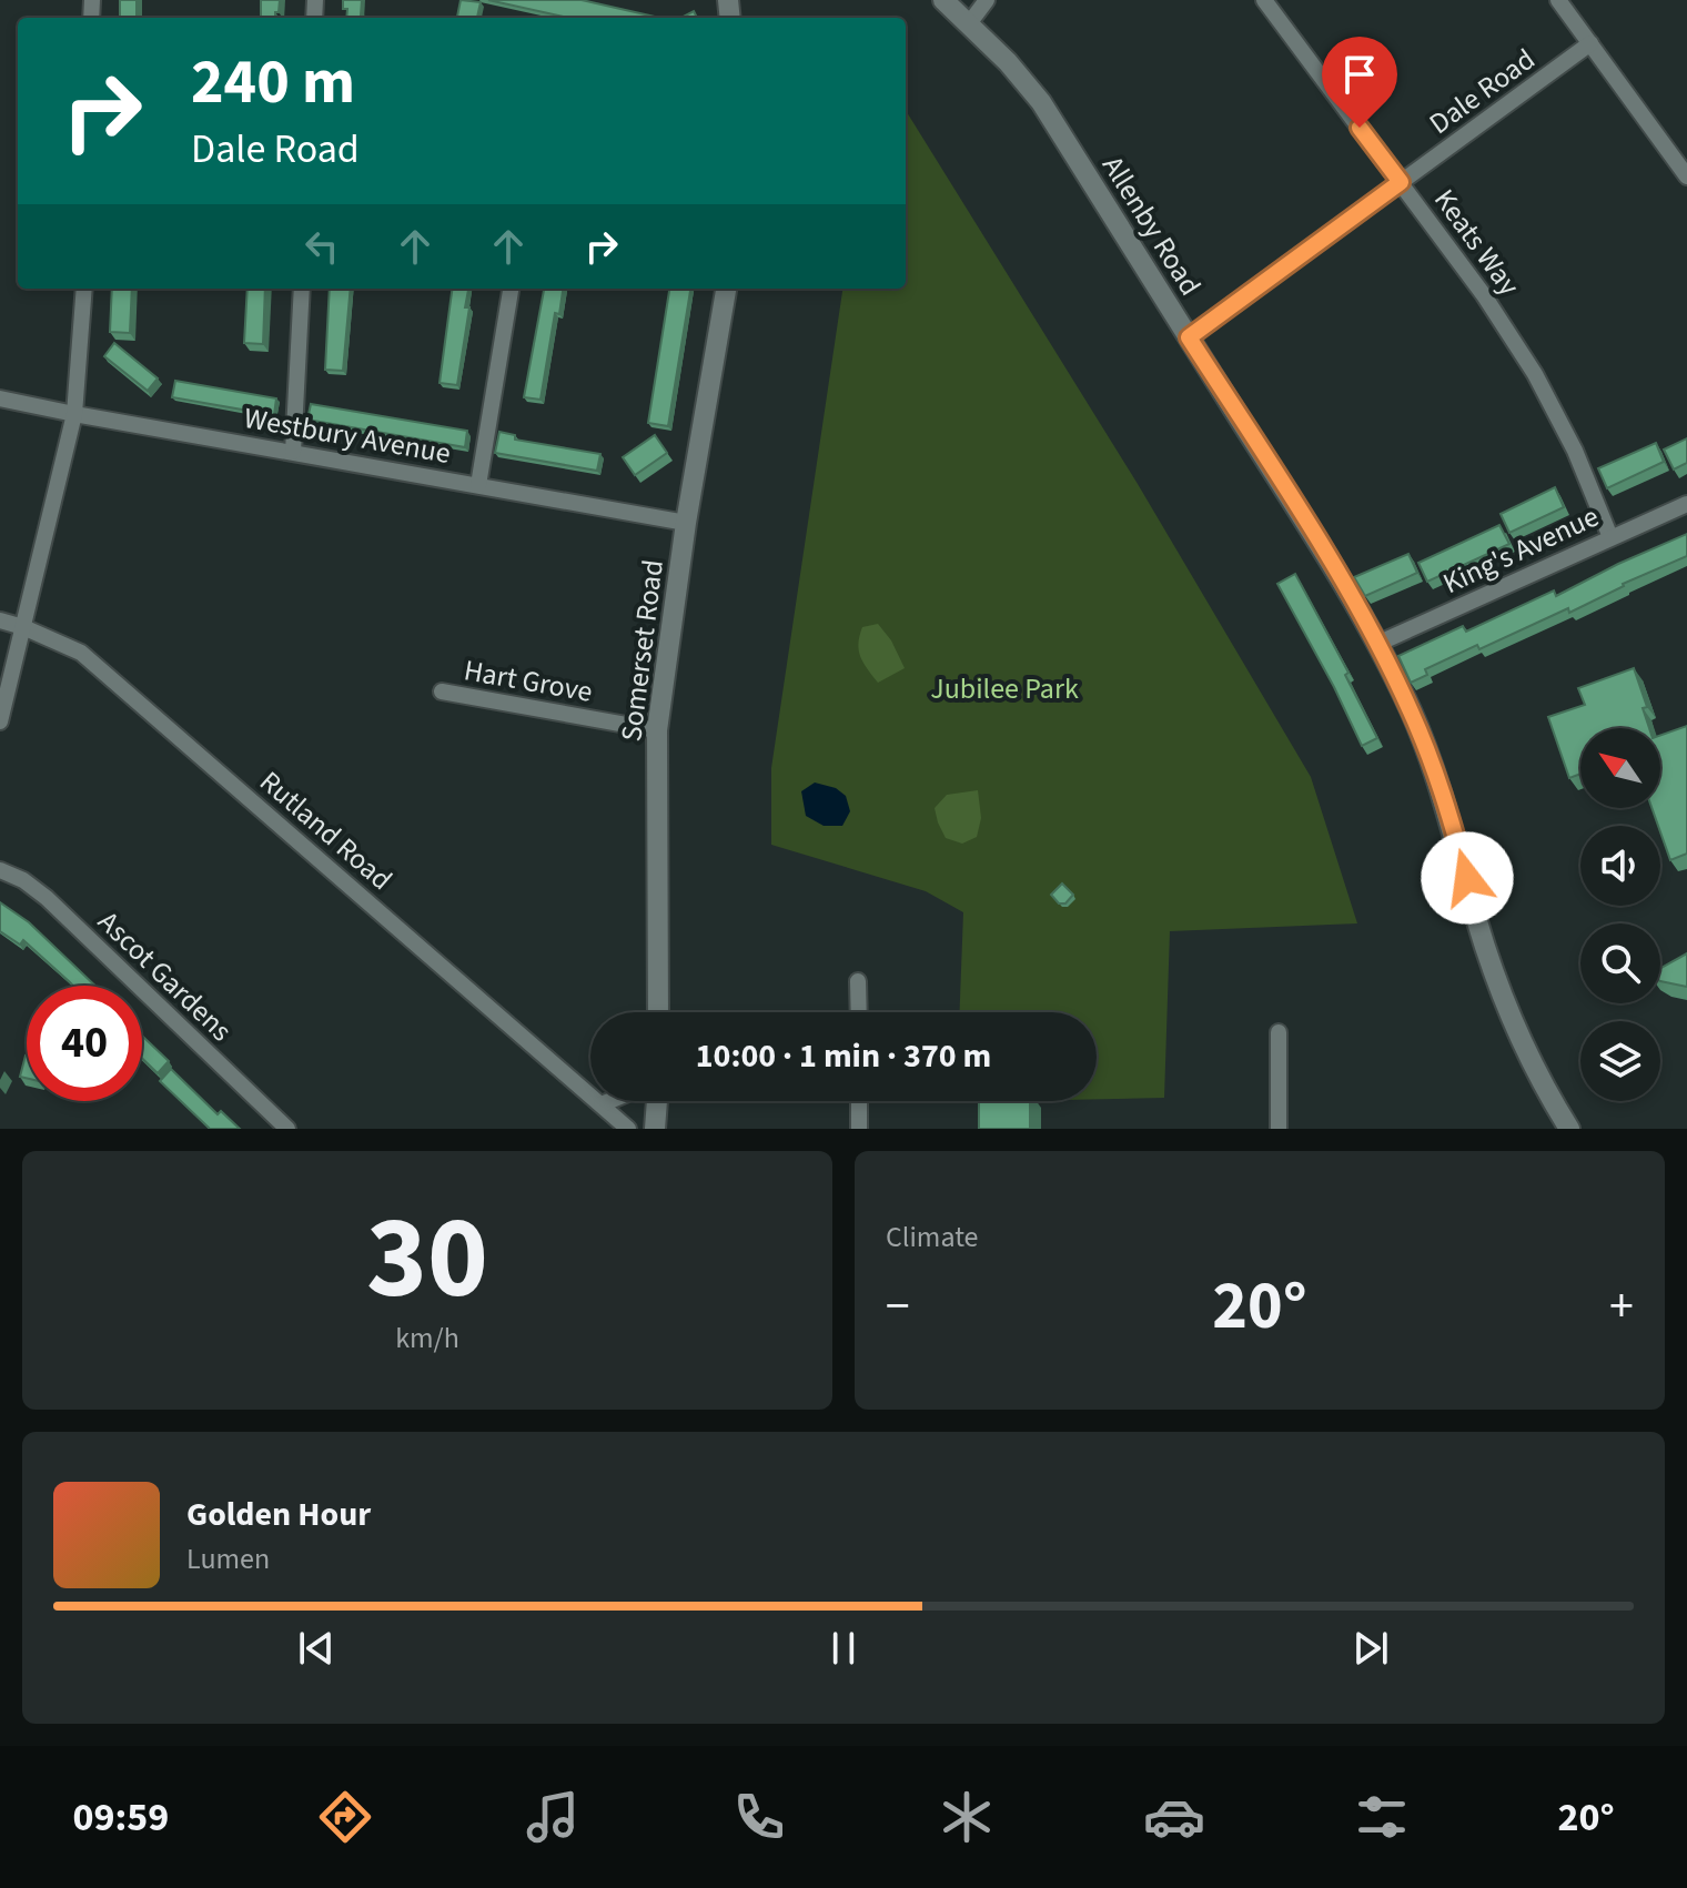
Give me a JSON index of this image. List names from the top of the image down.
{
  "streets": {
    "street": [
      "Dale Road",
      "Allenby Road",
      "Keats Way",
      "Westbury Avenue",
      "King's Avenue",
      "Somerset Road",
      "Hart Grove",
      "Rutland Road",
      "Ascot Gardens"
    ]
  },
  "crossings": [
    ["Dale Road", "Allenby Road"],
    ["Dale Road", "Keats Way"],
    ["Allenby Road", "King's Avenue"],
    ["Keats Way", "King's Avenue"],
    ["Westbury Avenue", "Somerset Road"],
    ["Somerset Road", "Hart Grove"]
  ],
  "parks": ["Jubilee Park"],
  "north": "top left",
  "page": {
    "turn": ["240 m", "Dale Road"],
    "limit": "40",
    "trip": "10:00 · 1 min · 370 m",
    "tile": [
      ["30", "km/h"],
      "Climate"
    ],
    "heat": ["−", "20°", "+"],
    "song": ["Golden Hour", "Lumen"],
    "tabs": ["09:59", "20°"]
  }
}
